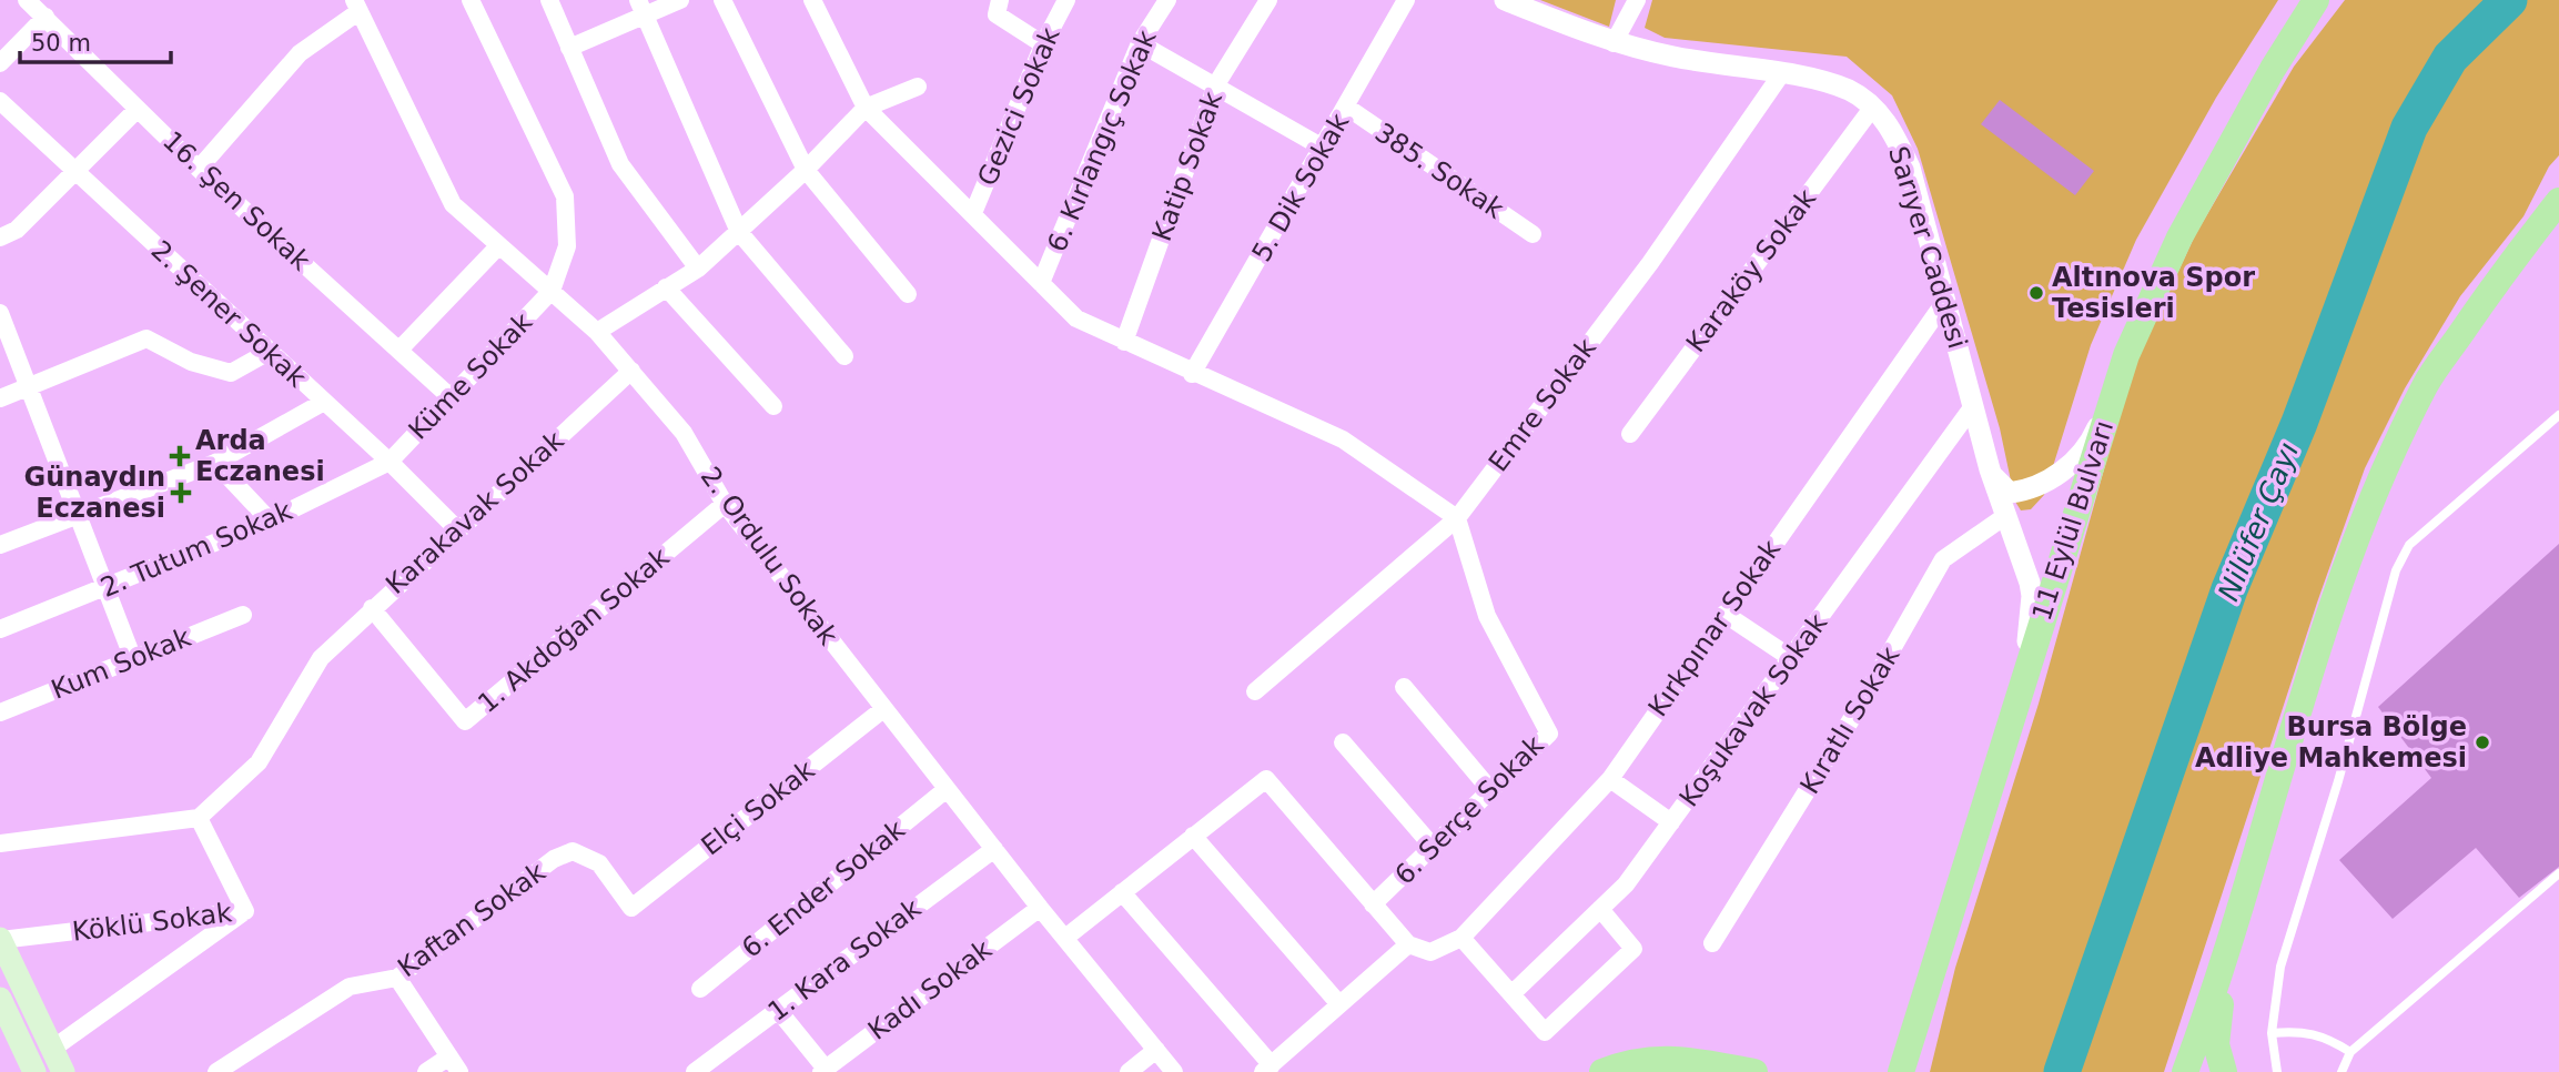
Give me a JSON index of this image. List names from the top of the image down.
{
  "streets": {
    "main road": ["11 Eylül Bulvarı"],
    "street": [
      "Gezici Sokak",
      "6. Kırlangıç Sokak",
      "Katip Sokak",
      "385. Sokak",
      "5. Dik Sokak",
      "16. Şen Sokak",
      "Sarıyer Caddesi",
      "Karaköy Sokak",
      "2. Şener Sokak",
      "Küme Sokak",
      "Emre Sokak",
      "Karakavak Sokak",
      "2. Tutum Sokak",
      "2. Ordulu Sokak",
      "Kırkpınar Sokak",
      "1. Akdoğan Sokak",
      "Kum Sokak",
      "Koşukavak Sokak",
      "Kıratlı Sokak",
      "Elçi Sokak",
      "6. Serçe Sokak",
      "6. Ender Sokak",
      "Kaftan Sokak",
      "Köklü Sokak",
      "1. Kara Sokak",
      "Kadı Sokak"
    ]
  },
  "crossings": [
    ["385. Sokak", "5. Dik Sokak"],
    ["16. Şen Sokak", "Küme Sokak"],
    ["Sarıyer Caddesi", "Karaköy Sokak"],
    ["Sarıyer Caddesi", "Emre Sokak"],
    ["Sarıyer Caddesi", "11 Eylül Bulvarı"],
    ["Sarıyer Caddesi", "Kırkpınar Sokak"],
    ["Sarıyer Caddesi", "Koşukavak Sokak"],
    ["Sarıyer Caddesi", "Kıratlı Sokak"],
    ["2. Şener Sokak", "Küme Sokak"],
    ["2. Şener Sokak", "Karakavak Sokak"],
    ["2. Şener Sokak", "2. Tutum Sokak"],
    ["Küme Sokak", "2. Tutum Sokak"],
    ["Küme Sokak", "2. Ordulu Sokak"],
    ["Emre Sokak", "6. Serçe Sokak"],
    ["Karakavak Sokak", "2. Ordulu Sokak"],
    ["Karakavak Sokak", "1. Akdoğan Sokak"],
    ["Karakavak Sokak", "Köklü Sokak"],
    ["2. Ordulu Sokak", "1. Akdoğan Sokak"],
    ["2. Ordulu Sokak", "Elçi Sokak"],
    ["2. Ordulu Sokak", "6. Ender Sokak"],
    ["2. Ordulu Sokak", "1. Kara Sokak"],
    ["2. Ordulu Sokak", "Kadı Sokak"],
    ["Elçi Sokak", "Kaftan Sokak"]
  ],
  "water": ["Nilüfer Çayı"],
  "places": {
    "other": ["Altınova Spor Tesisleri", "Bursa Bölge Adliye Mahkemesi"],
    "health": ["Arda Eczanesi", "Günaydın Eczanesi"]
  },
  "scale_bar": "50 m"
}
